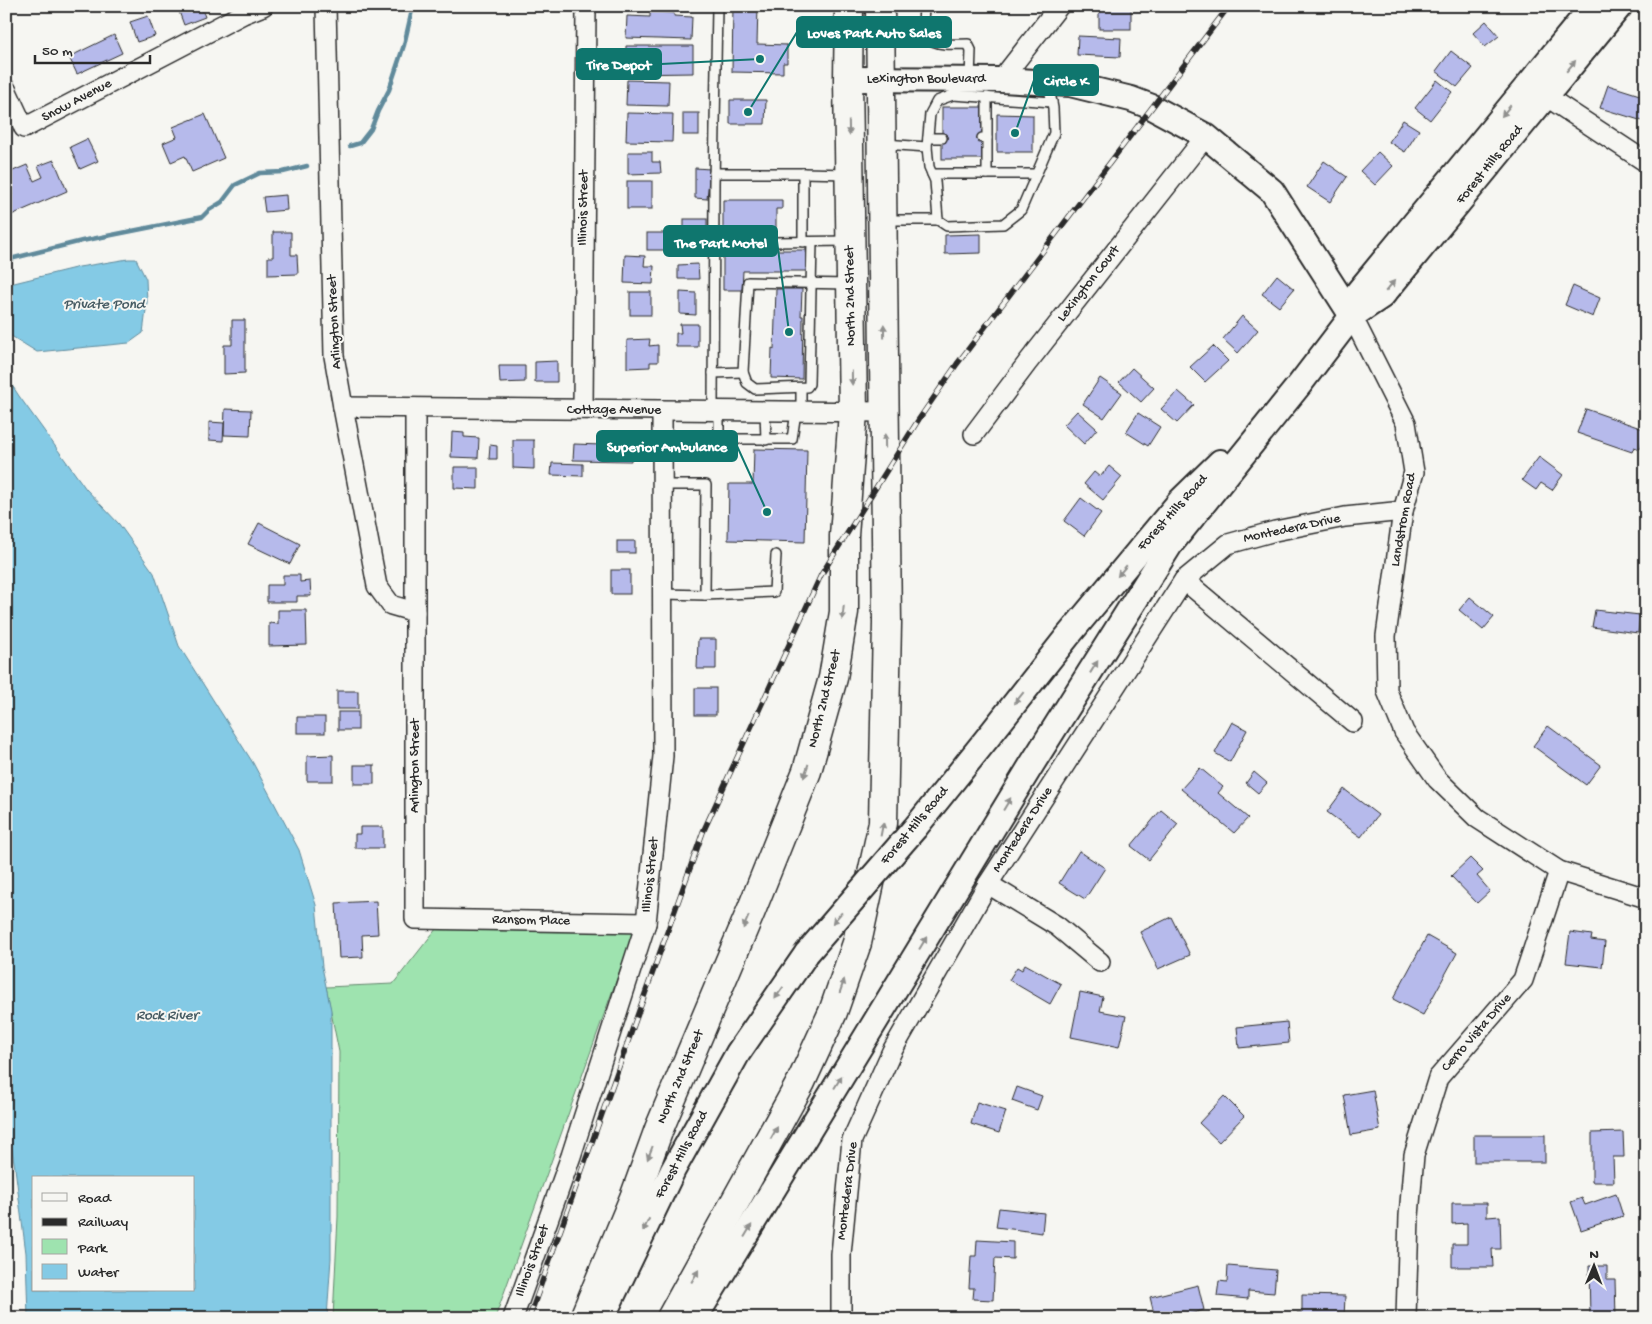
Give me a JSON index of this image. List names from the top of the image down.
{
  "streets": {
    "main road": ["North 2nd Street"],
    "street": [
      "Lexington Boulevard",
      "Snow Avenue",
      "Forest Hills Road",
      "Illinois Street",
      "Lexington Court",
      "Arlington Street",
      "Cottage Avenue",
      "Landstrom Road",
      "Montedera Drive",
      "Ransom Place",
      "Cerro Vista Drive"
    ]
  },
  "crossings": [
    ["Lexington Boulevard", "North 2nd Street"],
    ["Lexington Boulevard", "Landstrom Road"],
    ["Forest Hills Road", "Landstrom Road"],
    ["Illinois Street", "Cottage Avenue"],
    ["Illinois Street", "Ransom Place"],
    ["Lexington Court", "Landstrom Road"],
    ["North 2nd Street", "Cottage Avenue"],
    ["Arlington Street", "Cottage Avenue"],
    ["Arlington Street", "Ransom Place"],
    ["Landstrom Road", "Montedera Drive"],
    ["Landstrom Road", "Cerro Vista Drive"]
  ],
  "water": ["Private Pond", "Rock River"],
  "places": [
    "Tire Depot",
    "Loves Park Auto Sales",
    "Circle K",
    "The Park Motel",
    "Superior Ambulance"
  ],
  "legend": [
    "Road",
    "Railway",
    "Park",
    "Water"
  ],
  "scale_bar": "50 m",
  "north": "top"
}
